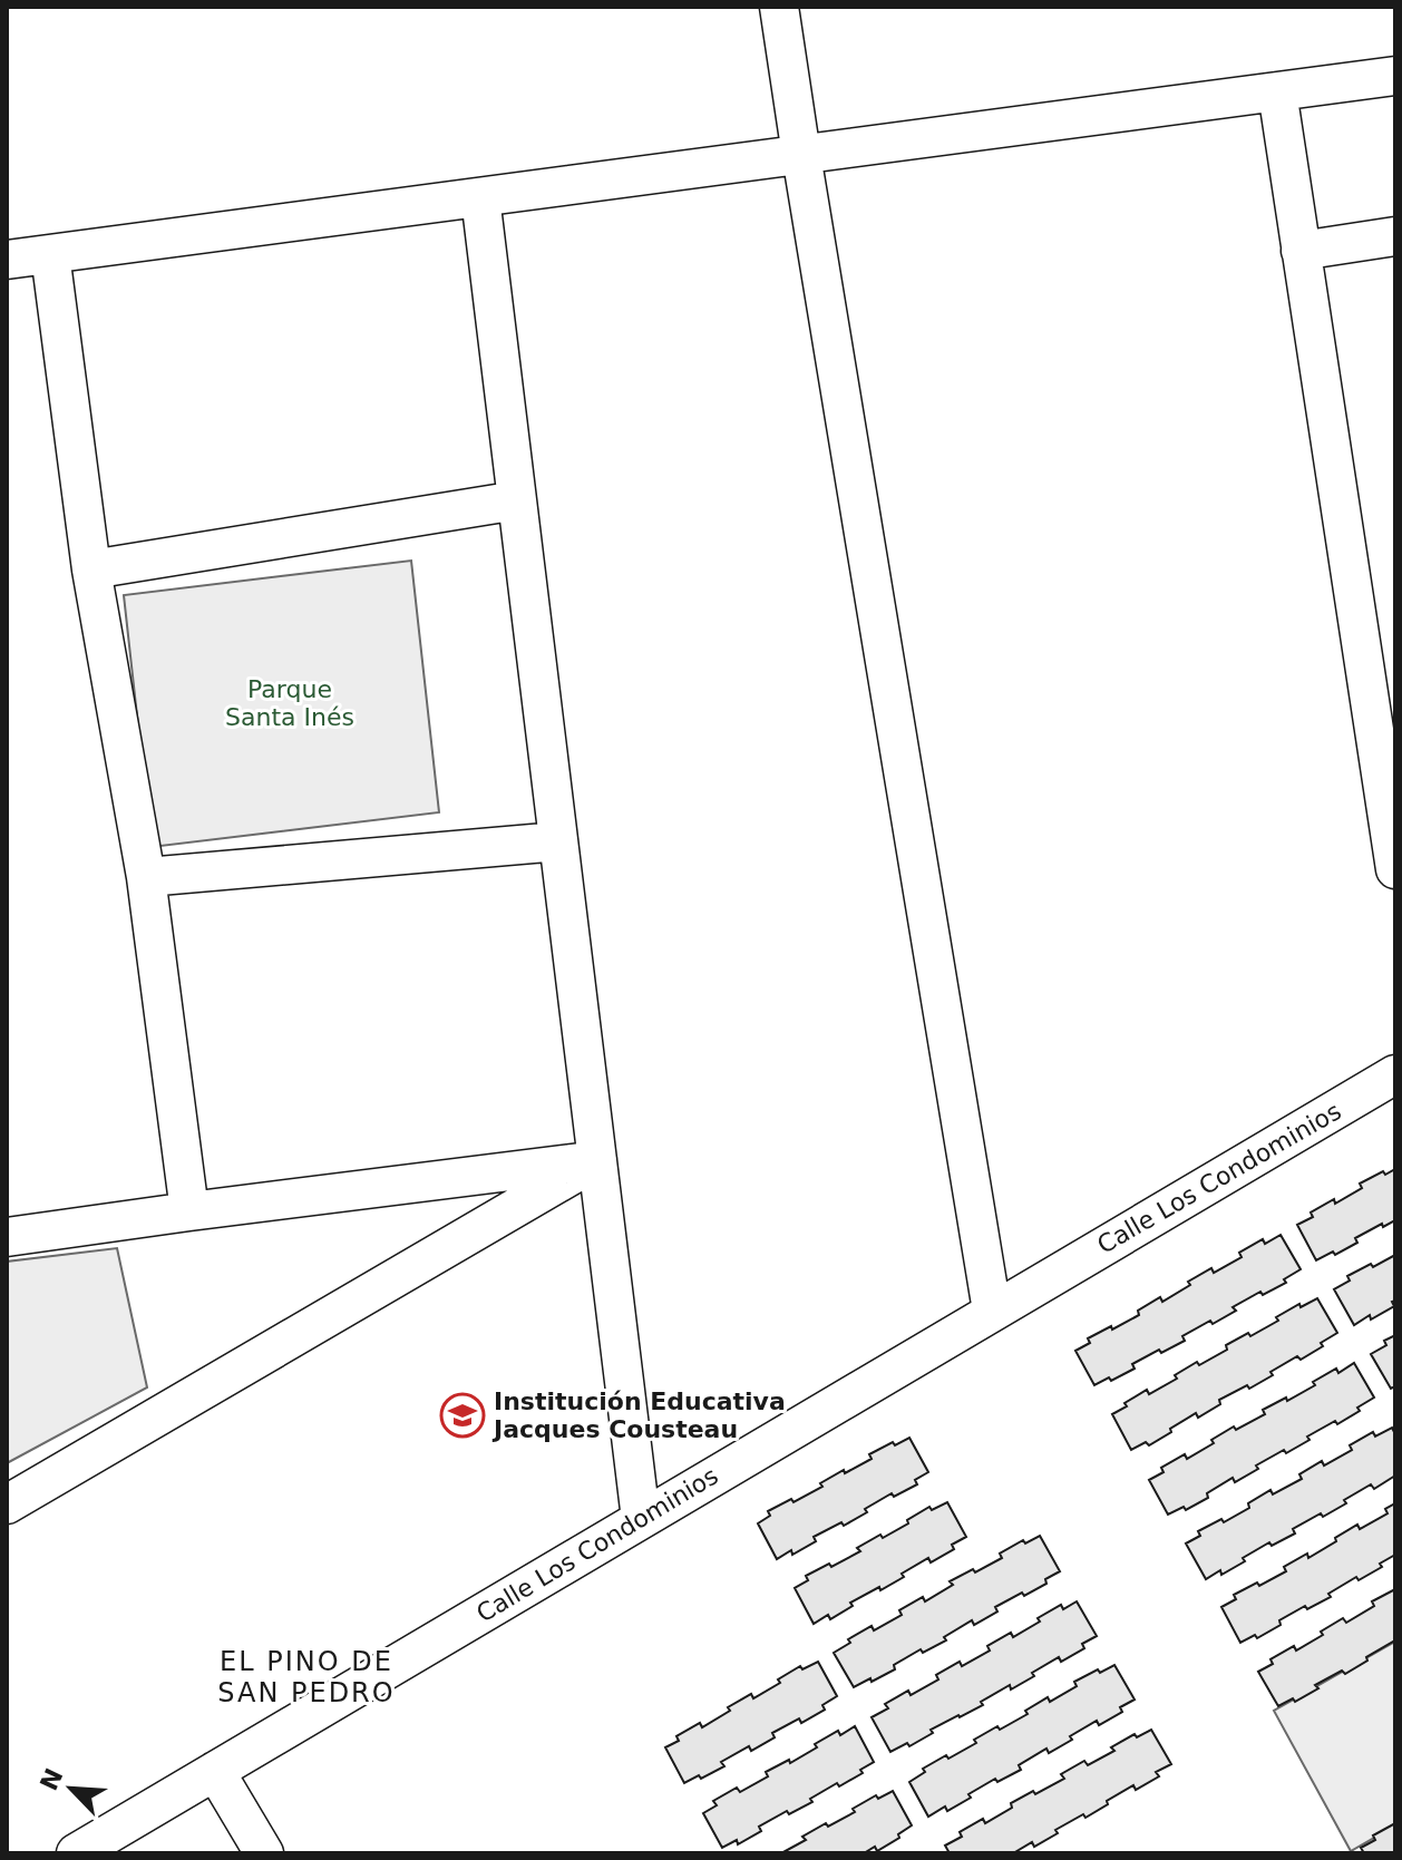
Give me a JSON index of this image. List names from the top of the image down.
{
  "streets": {
    "street": ["Calle Los Condominios"]
  },
  "districts": ["EL PINO DE SAN PEDRO"],
  "parks": ["Parque Santa Inés"],
  "places": {
    "school or university": ["Institución Educativa Jacques Cousteau"]
  },
  "north": "top left"
}
